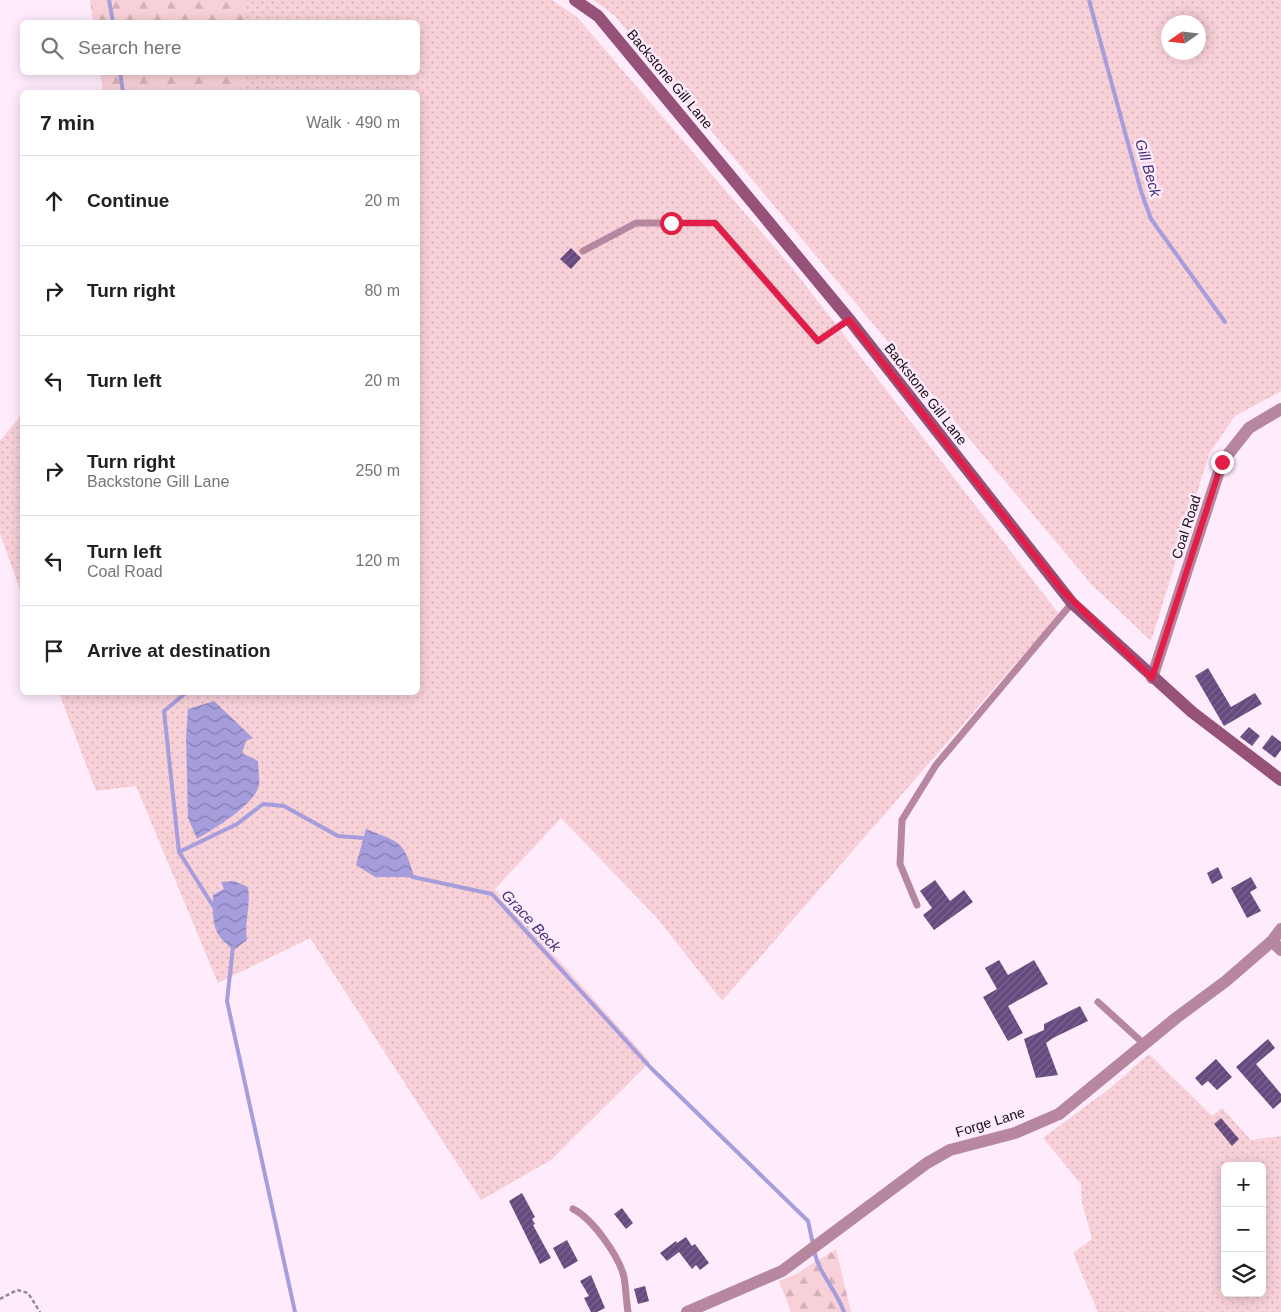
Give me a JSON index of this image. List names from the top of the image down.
{
  "streets": {
    "street": ["Backstone Gill Lane", "Coal Road", "Forge Lane"]
  },
  "crossings": [
    ["Backstone Gill Lane", "Coal Road"]
  ],
  "water": ["Gill Beck", "Grace Beck"],
  "north": "left",
  "page": {
    "search": "Search here",
    "heading": ["7 min", "Walk · 490 m"],
    "list": [
      ["Continue", "20 m"],
      ["Turn right", "80 m"],
      ["Turn left", "20 m"],
      ["Turn right", "Backstone Gill Lane", "250 m"],
      ["Turn left", "Coal Road", "120 m"],
      "Arrive at destination"
    ],
    "map_buttons": ["+", "−"]
  }
}
